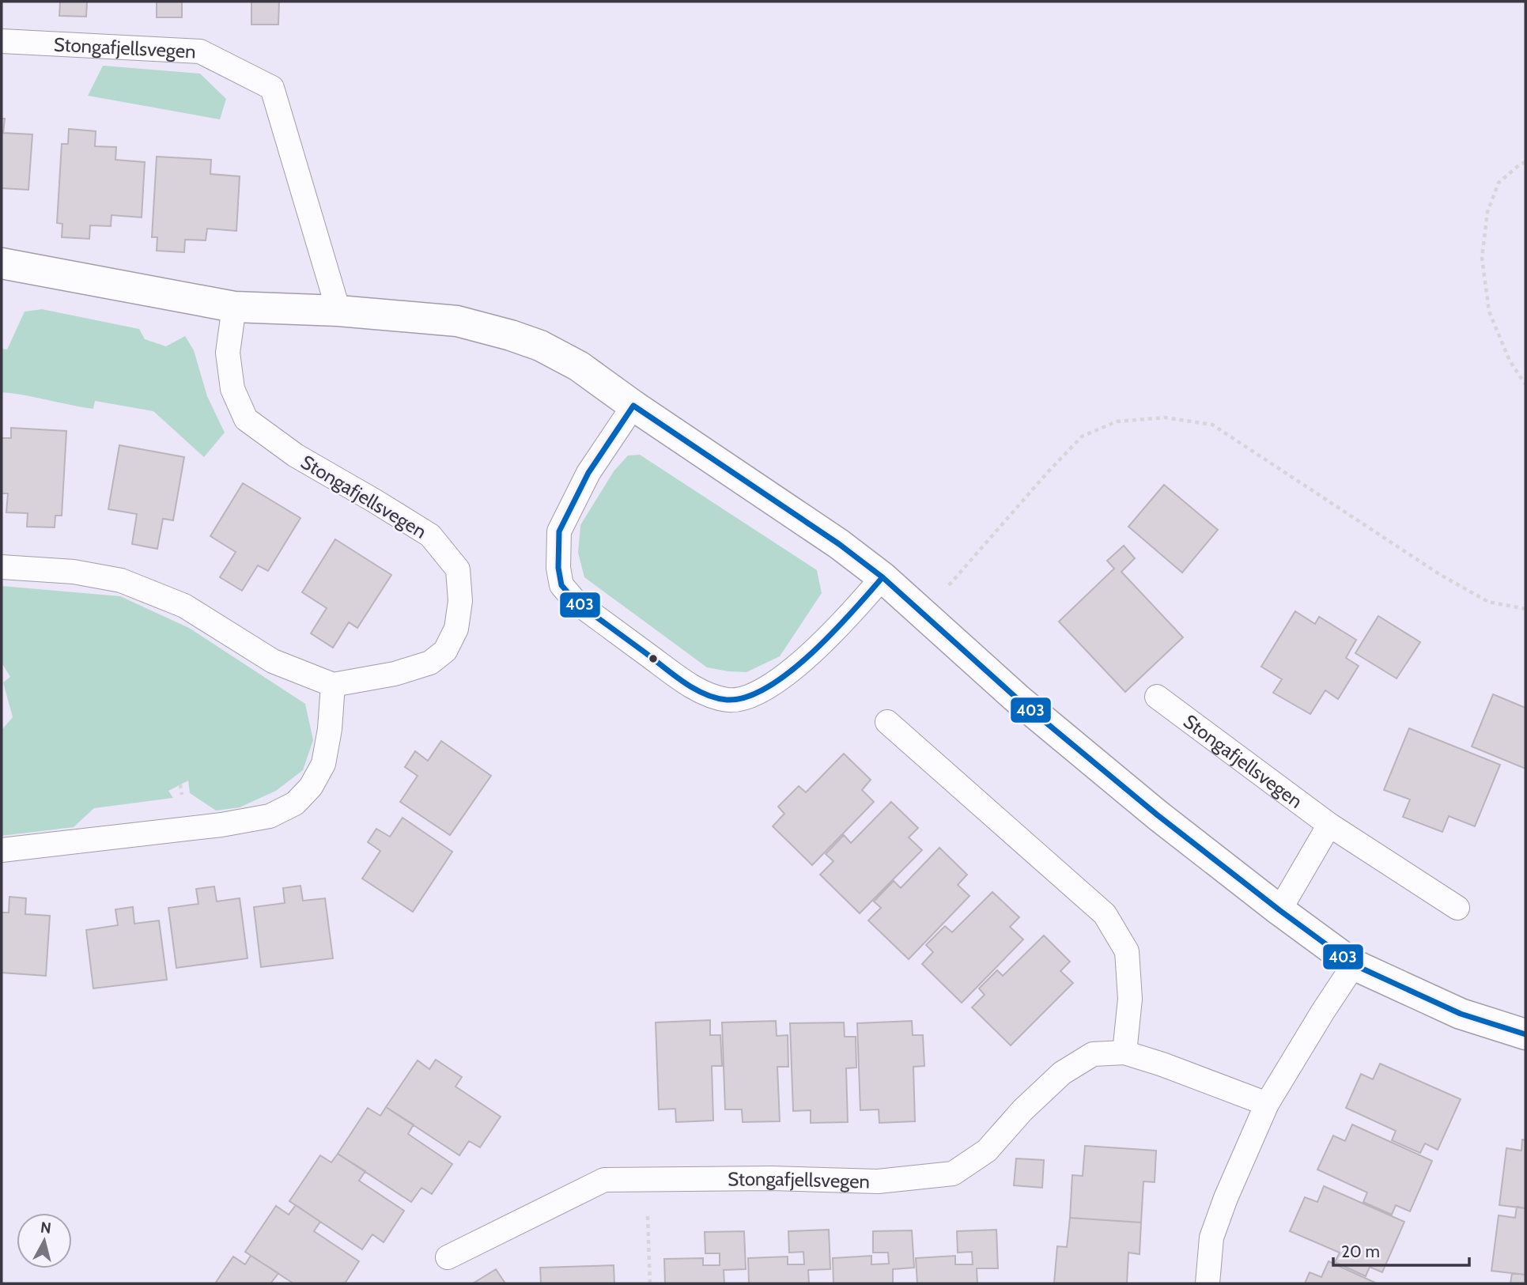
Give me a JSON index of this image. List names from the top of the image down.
{
  "streets": {
    "lane": ["Stongafjellsvegen"]
  },
  "lines": ["transit line 403"],
  "scale_bar": "20 m",
  "north": "top"
}
